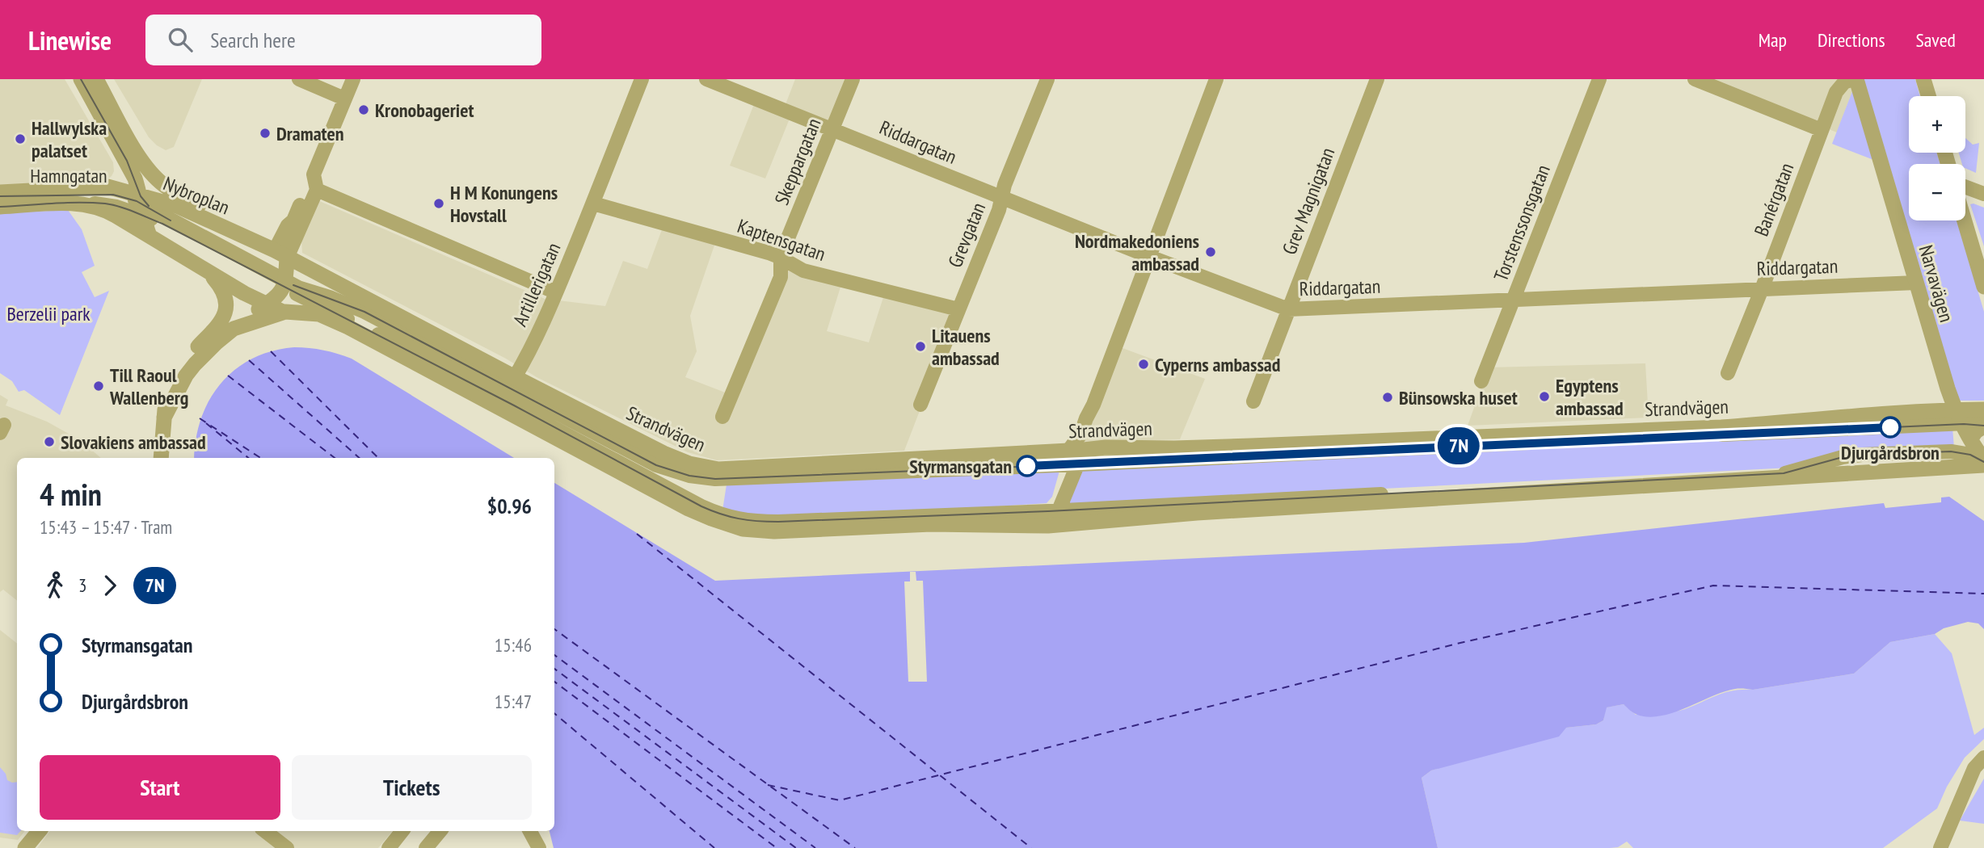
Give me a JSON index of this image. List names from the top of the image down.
{
  "streets": {
    "street": [
      "Riddargatan",
      "Skeppargatan",
      "Hamngatan",
      "Nybroplan",
      "Banérgatan",
      "Grev Magnigatan",
      "Torstenssonsgatan",
      "Grevgatan",
      "Kaptensgatan",
      "Narvavägen",
      "Artillerigatan",
      "Strandvägen"
    ]
  },
  "crossings": [
    ["Riddargatan", "Skeppargatan"],
    ["Riddargatan", "Banérgatan"],
    ["Riddargatan", "Grev Magnigatan"],
    ["Riddargatan", "Torstenssonsgatan"],
    ["Riddargatan", "Grevgatan"],
    ["Riddargatan", "Narvavägen"],
    ["Skeppargatan", "Kaptensgatan"],
    ["Hamngatan", "Nybroplan"],
    ["Nybroplan", "Strandvägen"],
    ["Banérgatan", "Narvavägen"],
    ["Grevgatan", "Kaptensgatan"],
    ["Kaptensgatan", "Artillerigatan"],
    ["Narvavägen", "Strandvägen"],
    ["Artillerigatan", "Strandvägen"]
  ],
  "parks": ["Berzelii park"],
  "places": [
    "Kronobageriet",
    "Dramaten",
    "Hallwylska palatset",
    "H M Konungens Hovstall",
    "Nordmakedoniens ambassad",
    "Litauens ambassad",
    "Cyperns ambassad",
    "Till Raoul Wallenberg",
    "Egyptens ambassad",
    "Bünsowska huset",
    "Djurgårdsbron",
    "Slovakiens ambassad",
    "Styrmansgatan"
  ],
  "lines": ["tram line 7N"],
  "page": {
    "header": "Linewise",
    "search": "Search here",
    "nav": ["Map", "Directions", "Saved"],
    "on_map": "7N",
    "map_buttons": ["+", "−"],
    "heading": ["4 min", "15:43 – 15:47 · Tram", "$0.96"],
    "legs": ["3", "7N"],
    "list": [
      {
        "name": "Styrmansgatan",
        "value": "15:46"
      },
      {
        "name": "Djurgårdsbron",
        "value": "15:47"
      }
    ],
    "buttons": ["Start", "Tickets"]
  }
}
